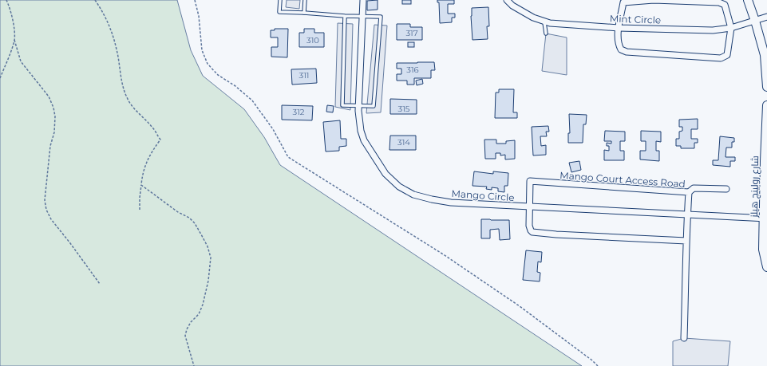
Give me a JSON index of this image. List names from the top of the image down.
{
  "streets": {
    "main road": ["شارع رولينج هيلز"],
    "street": ["Mint Circle", "Mango Court Access Road", "Mango Circle"]
  },
  "crossings": [
    ["Mango Court Access Road", "Mango Circle"],
    ["شارع رولينج هيلز", "Mango Circle"]
  ],
  "house_numbers": [
    "317",
    "310",
    "316",
    "311",
    "315",
    "312",
    "314"
  ]
}
